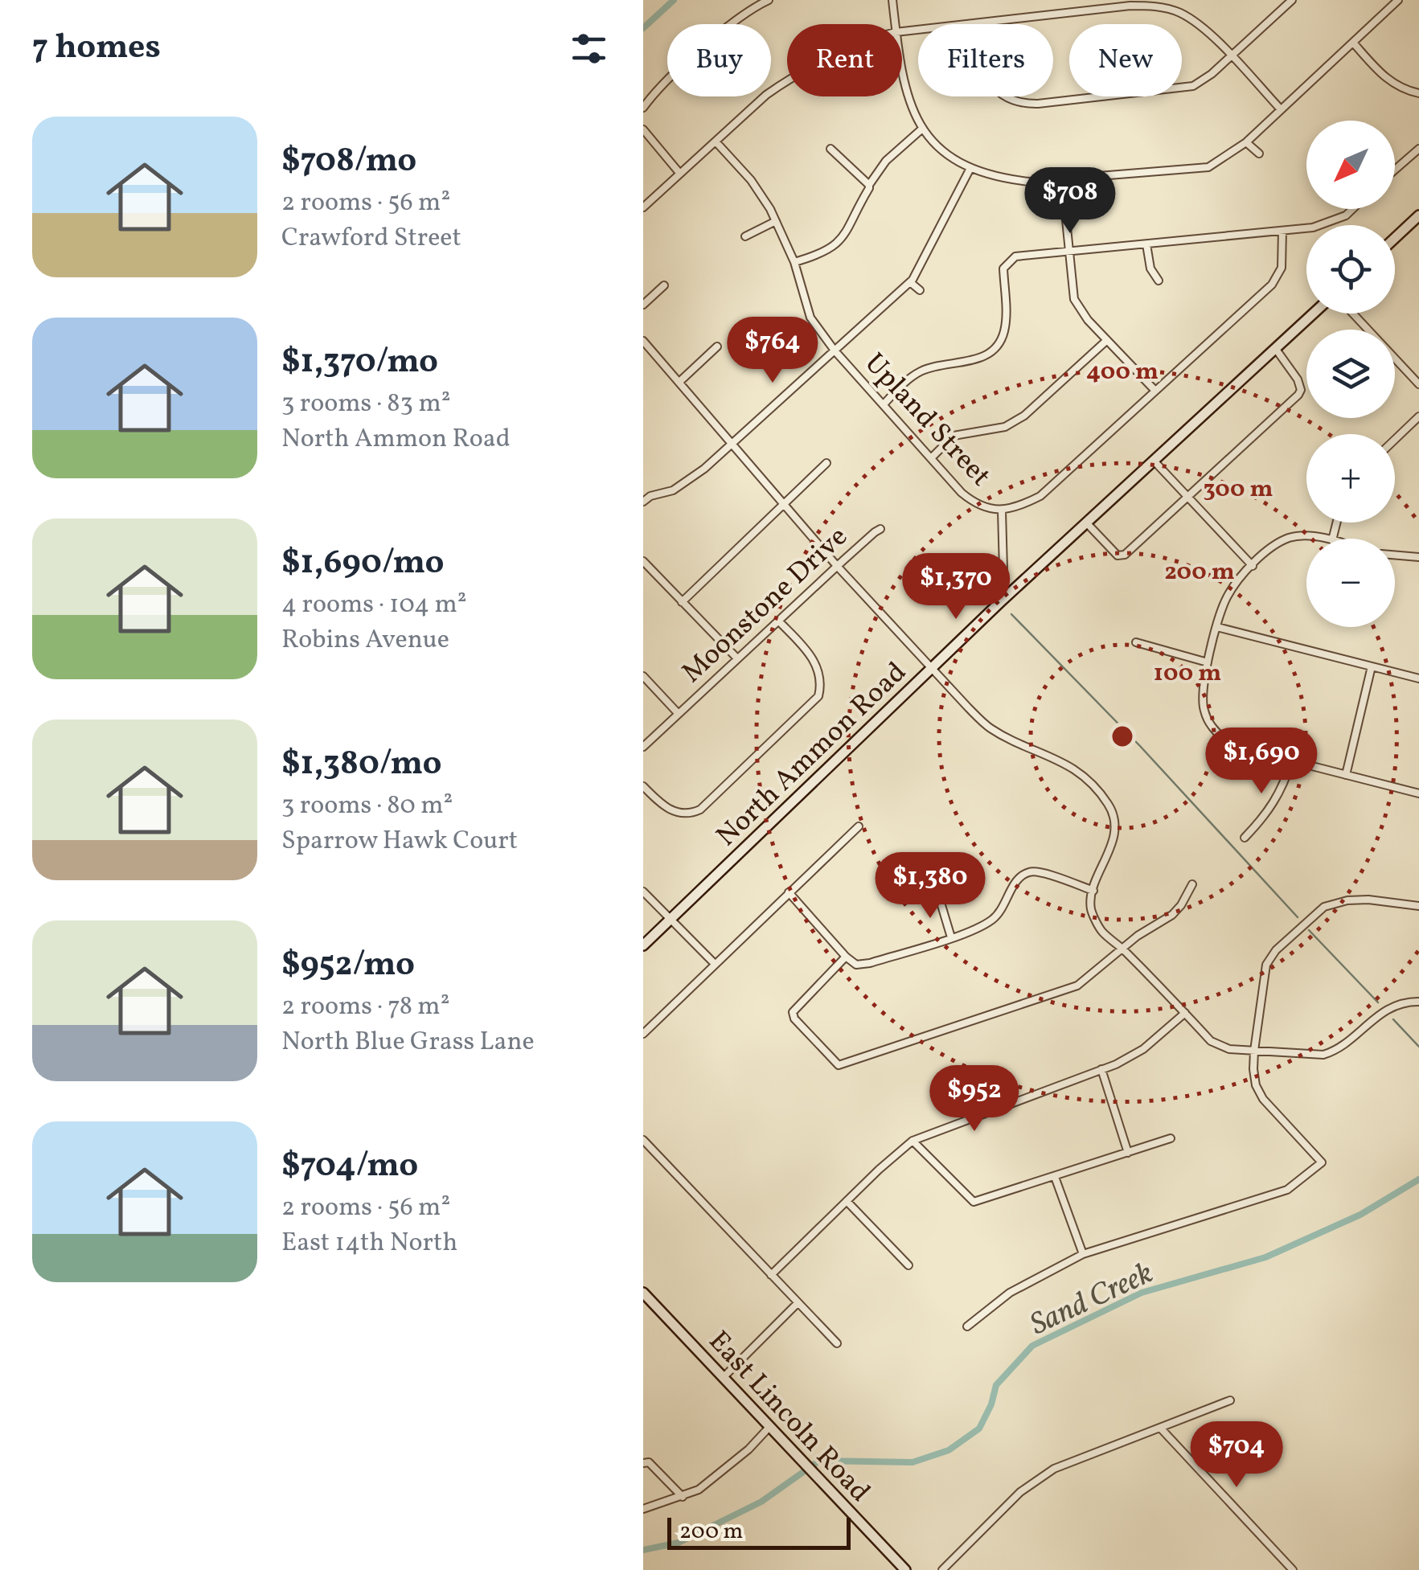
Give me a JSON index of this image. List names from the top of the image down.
{
  "streets": {
    "main road": ["North Ammon Road", "East Lincoln Road"],
    "street": ["Upland Street", "Moonstone Drive"]
  },
  "crossings": [
    ["Upland Street", "North Ammon Road"]
  ],
  "water": ["Sand Creek"],
  "scale_bar": "200 m",
  "north": "bottom left",
  "page": {
    "heading": "7 homes",
    "chip": [
      "Buy",
      "Rent",
      "Filters",
      "New"
    ],
    "list": [
      {
        "name": "$708/mo",
        "note": "2 rooms · 56 m² · Crawford Street"
      },
      {
        "name": "$1,370/mo",
        "note": "3 rooms · 83 m² · North Ammon Road"
      },
      {
        "name": "$1,690/mo",
        "note": "4 rooms · 104 m² · Robins Avenue"
      },
      {
        "name": "$1,380/mo",
        "note": "3 rooms · 80 m² · Sparrow Hawk Court"
      },
      {
        "name": "$952/mo",
        "note": "2 rooms · 78 m² · North Blue Grass Lane"
      },
      {
        "name": "$704/mo",
        "note": "2 rooms · 56 m² · East 14th North"
      }
    ],
    "map_buttons": ["+", "−"],
    "price": [
      "$708",
      "$764",
      "$1,370",
      "$1,690",
      "$1,380",
      "$952",
      "$704"
    ],
    "scale": "200 m"
  },
  "rings": [
    "400 m",
    "300 m",
    "200 m",
    "100 m"
  ]
}
